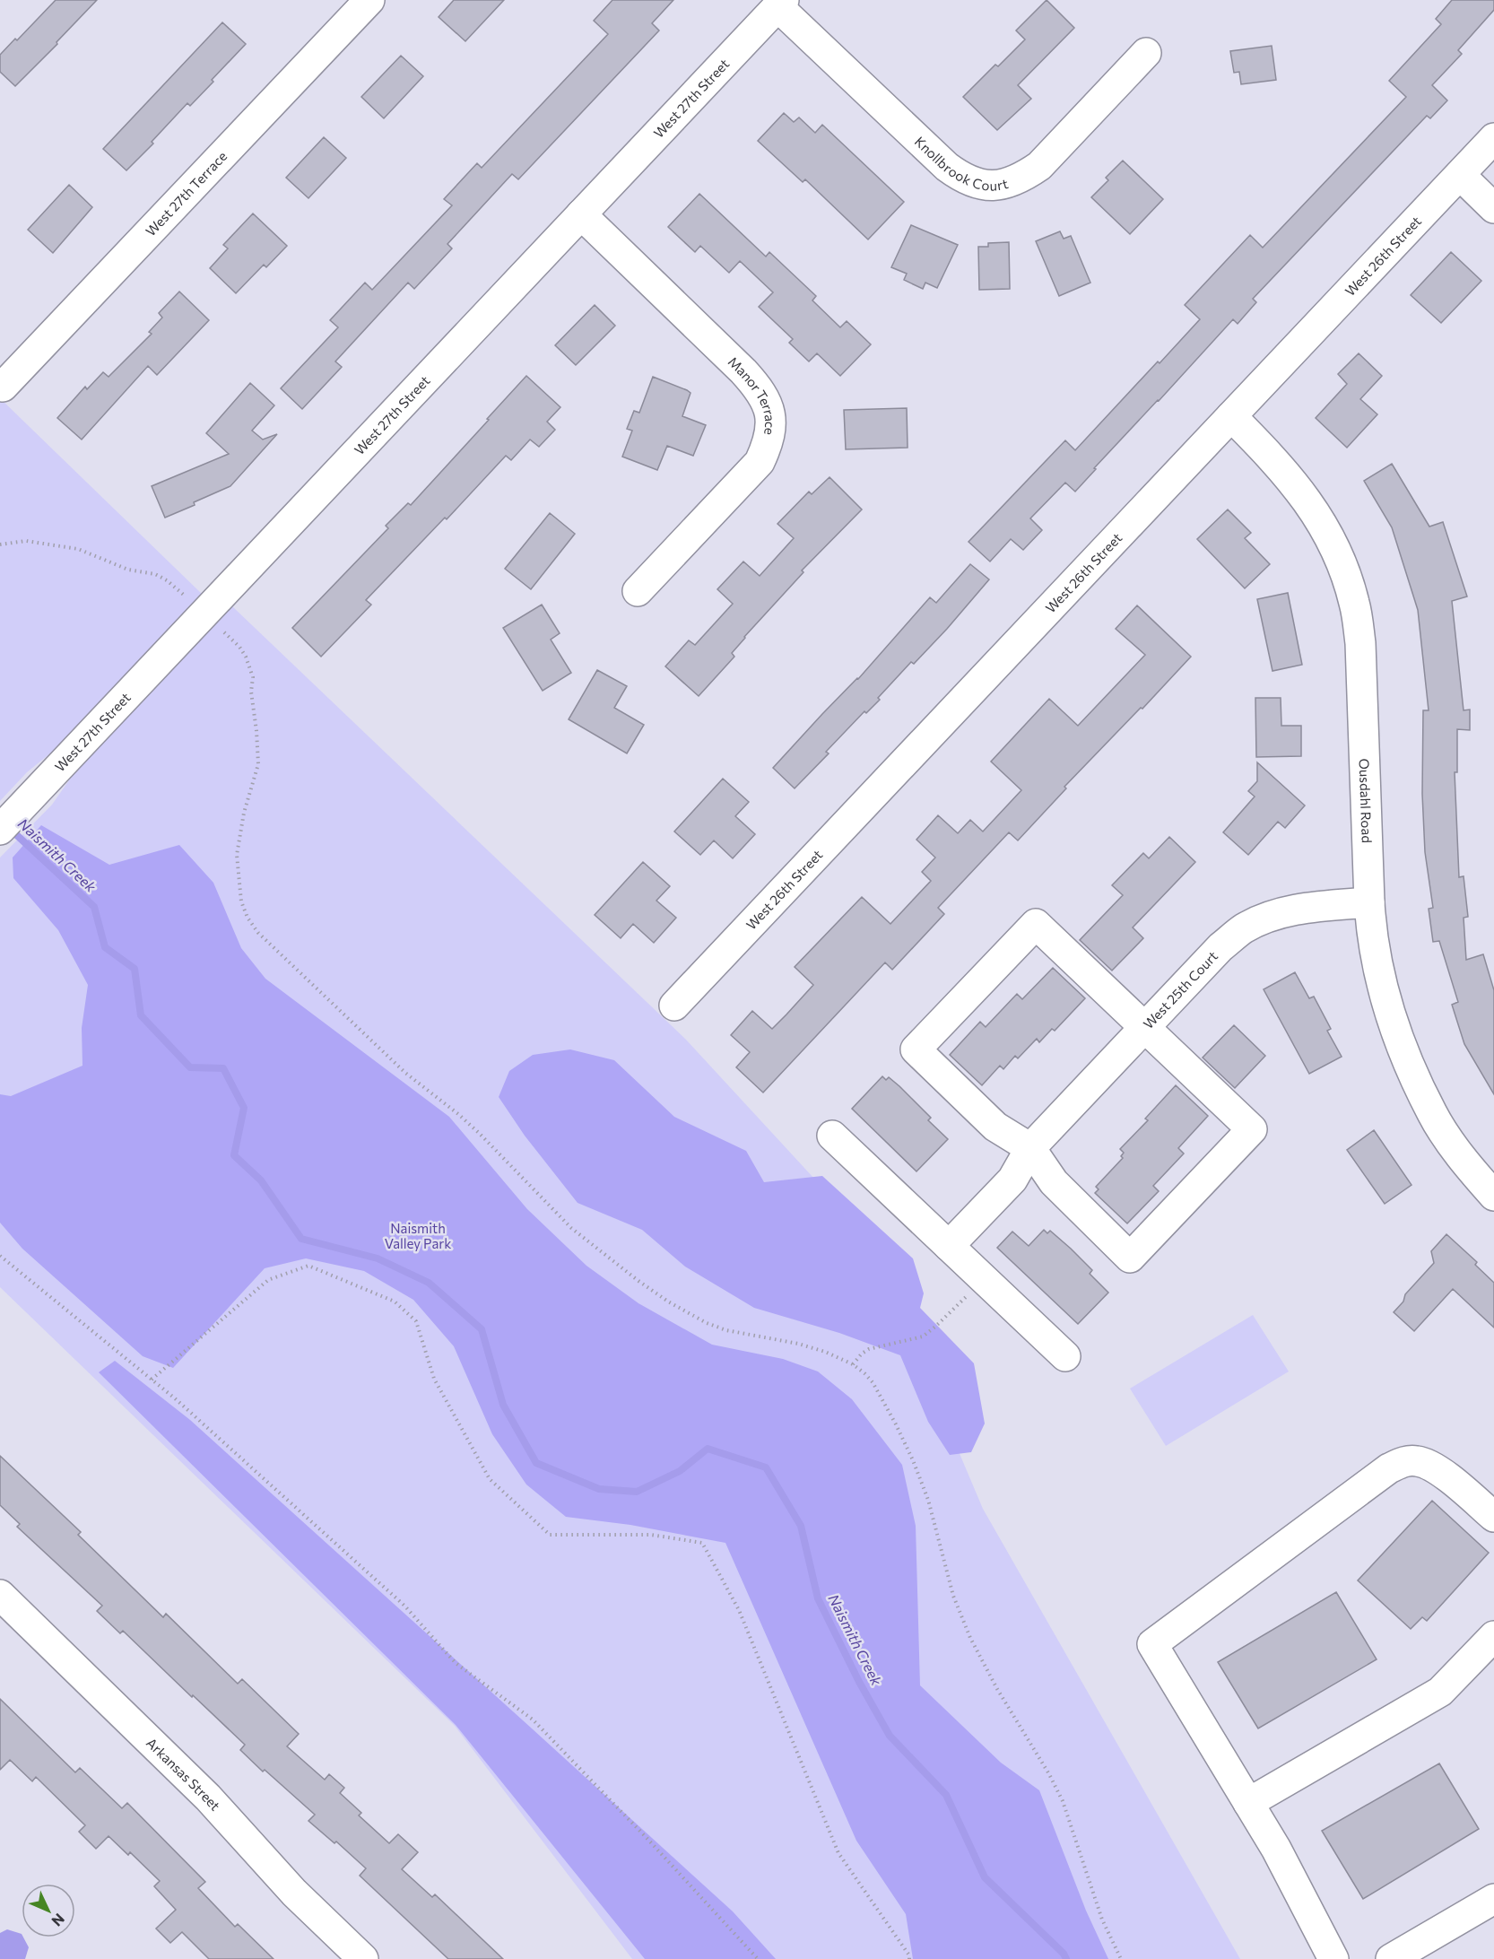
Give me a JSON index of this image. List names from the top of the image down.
{
  "streets": {
    "street": [
      "West 27th Street",
      "Knollbrook Court",
      "West 27th Terrace",
      "West 26th Street",
      "Manor Terrace",
      "Ousdahl Road",
      "West 25th Court",
      "Arkansas Street"
    ]
  },
  "crossings": [
    ["West 27th Street", "Knollbrook Court"],
    ["West 27th Street", "Manor Terrace"],
    ["West 26th Street", "Ousdahl Road"],
    ["Ousdahl Road", "West 25th Court"]
  ],
  "water": ["Naismith Creek"],
  "parks": ["Naismith Valley Park"],
  "north": "bottom right"
}
